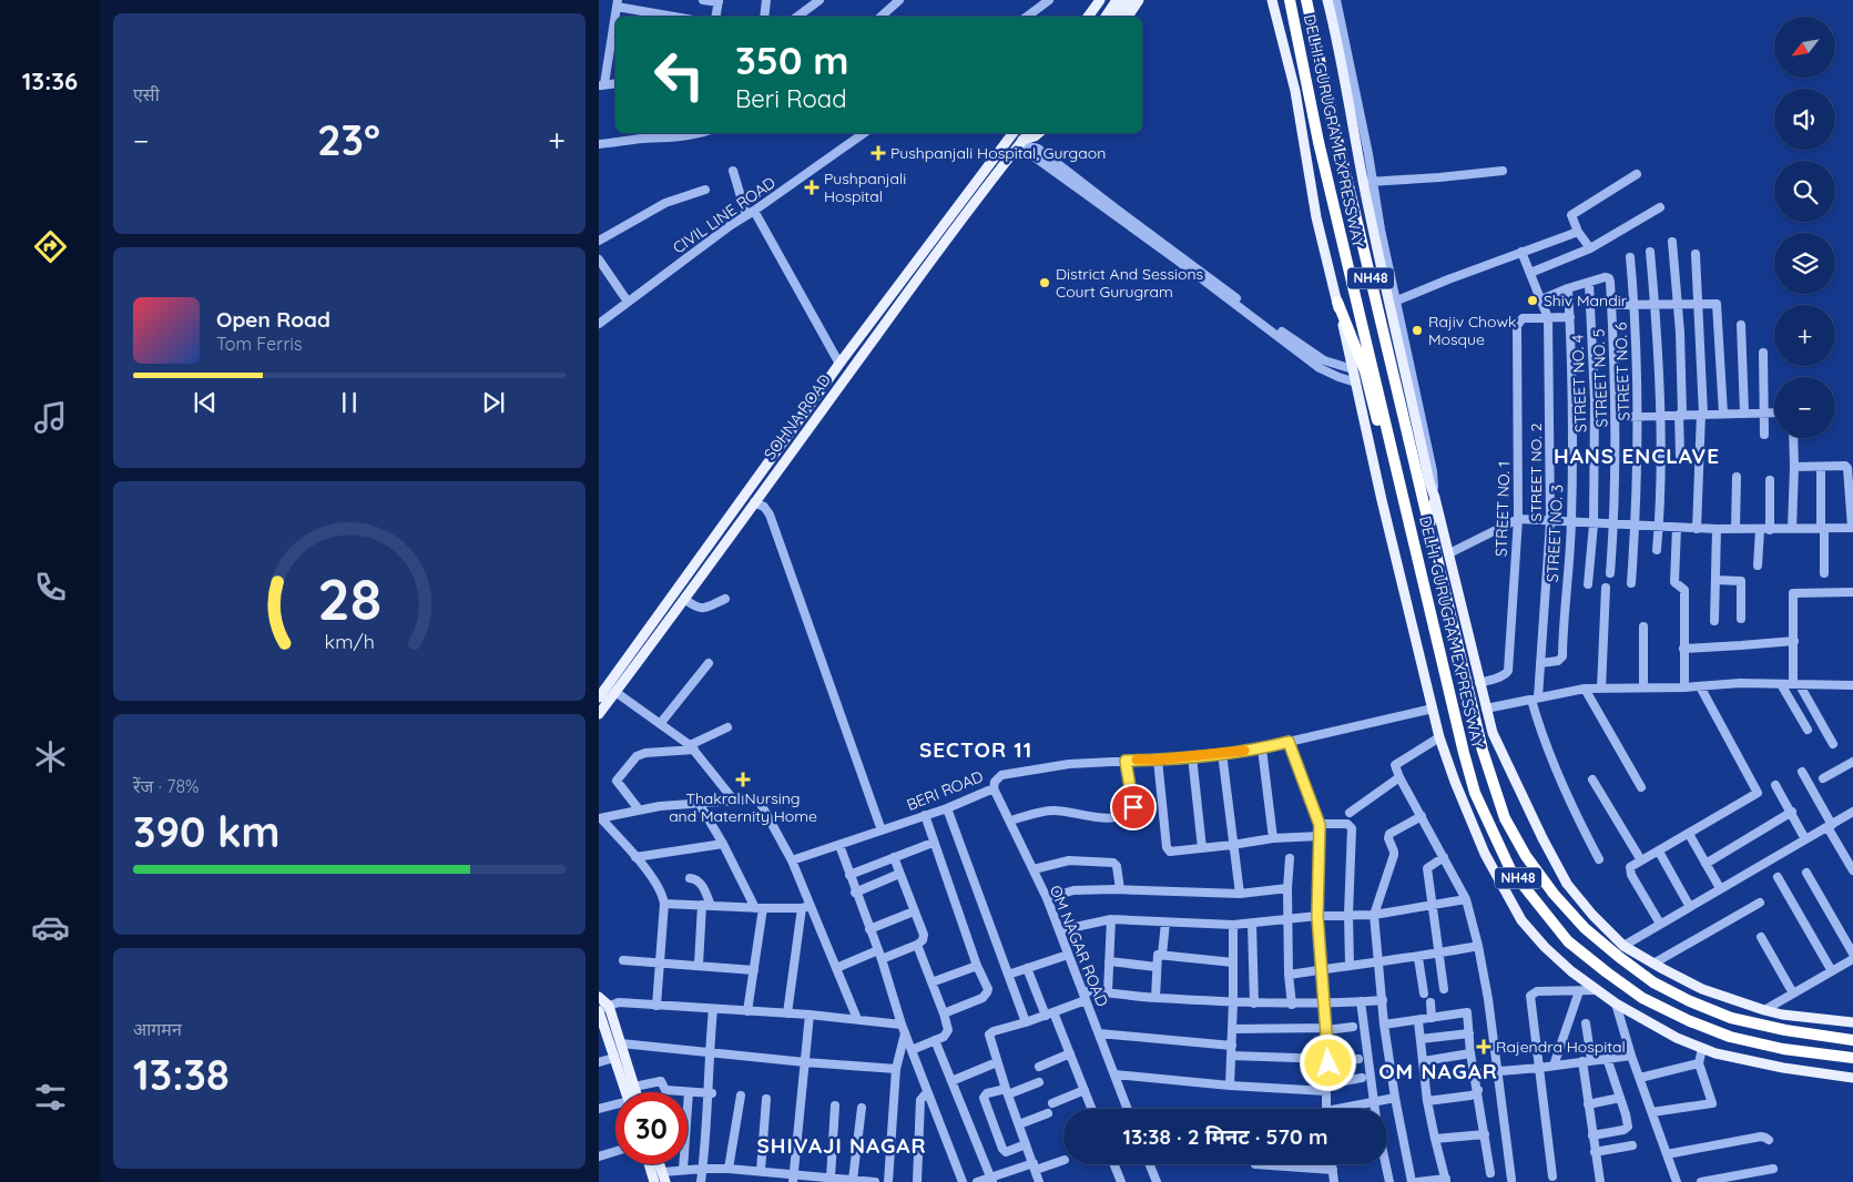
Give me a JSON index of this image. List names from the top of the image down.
{
  "streets": {
    "highway": ["DELHI-GURUGRAM EXPRESSWAY", "NH48"],
    "main road": ["SOHNA ROAD"],
    "street": [
      "CIVIL LINE ROAD",
      "STREET NO. 6",
      "STREET NO. 5",
      "STREET NO. 4",
      "STREET NO. 2",
      "STREET NO. 1",
      "STREET NO. 3",
      "BERI ROAD",
      "OM NAGAR ROAD"
    ]
  },
  "crossings": [
    ["STREET NO. 5", "STREET NO. 4"],
    ["STREET NO. 2", "STREET NO. 1"],
    ["STREET NO. 2", "STREET NO. 3"],
    ["BERI ROAD", "OM NAGAR ROAD"]
  ],
  "districts": [
    "HANS ENCLAVE",
    "SECTOR 11",
    "OM NAGAR",
    "SHIVAJI NAGAR"
  ],
  "places": {
    "health": [
      "Pushpanjali Hospital, Gurgaon",
      "Pushpanjali Hospital",
      "Thakral Nursing and Maternity Home",
      "Rajendra Hospital"
    ],
    "other": ["District And Sessions Court Gurugram", "Shiv Mandir", "Rajiv Chowk Mosque"]
  },
  "north": "bottom left",
  "page": {
    "tabs": "13:36",
    "tile": [
      "एसी",
      ["रेंज · 78%", "390 km"],
      ["आगमन", "13:38"]
    ],
    "map_buttons": ["+", "−"],
    "turn": ["350 m", "Beri Road"],
    "heat": ["−", "23°", "+"],
    "song": ["Open Road", "Tom Ferris"],
    "limit": "30",
    "trip": "13:38 · 2 मिनट · 570 m",
    "gauge": ["28", "km/h"]
  }
}
